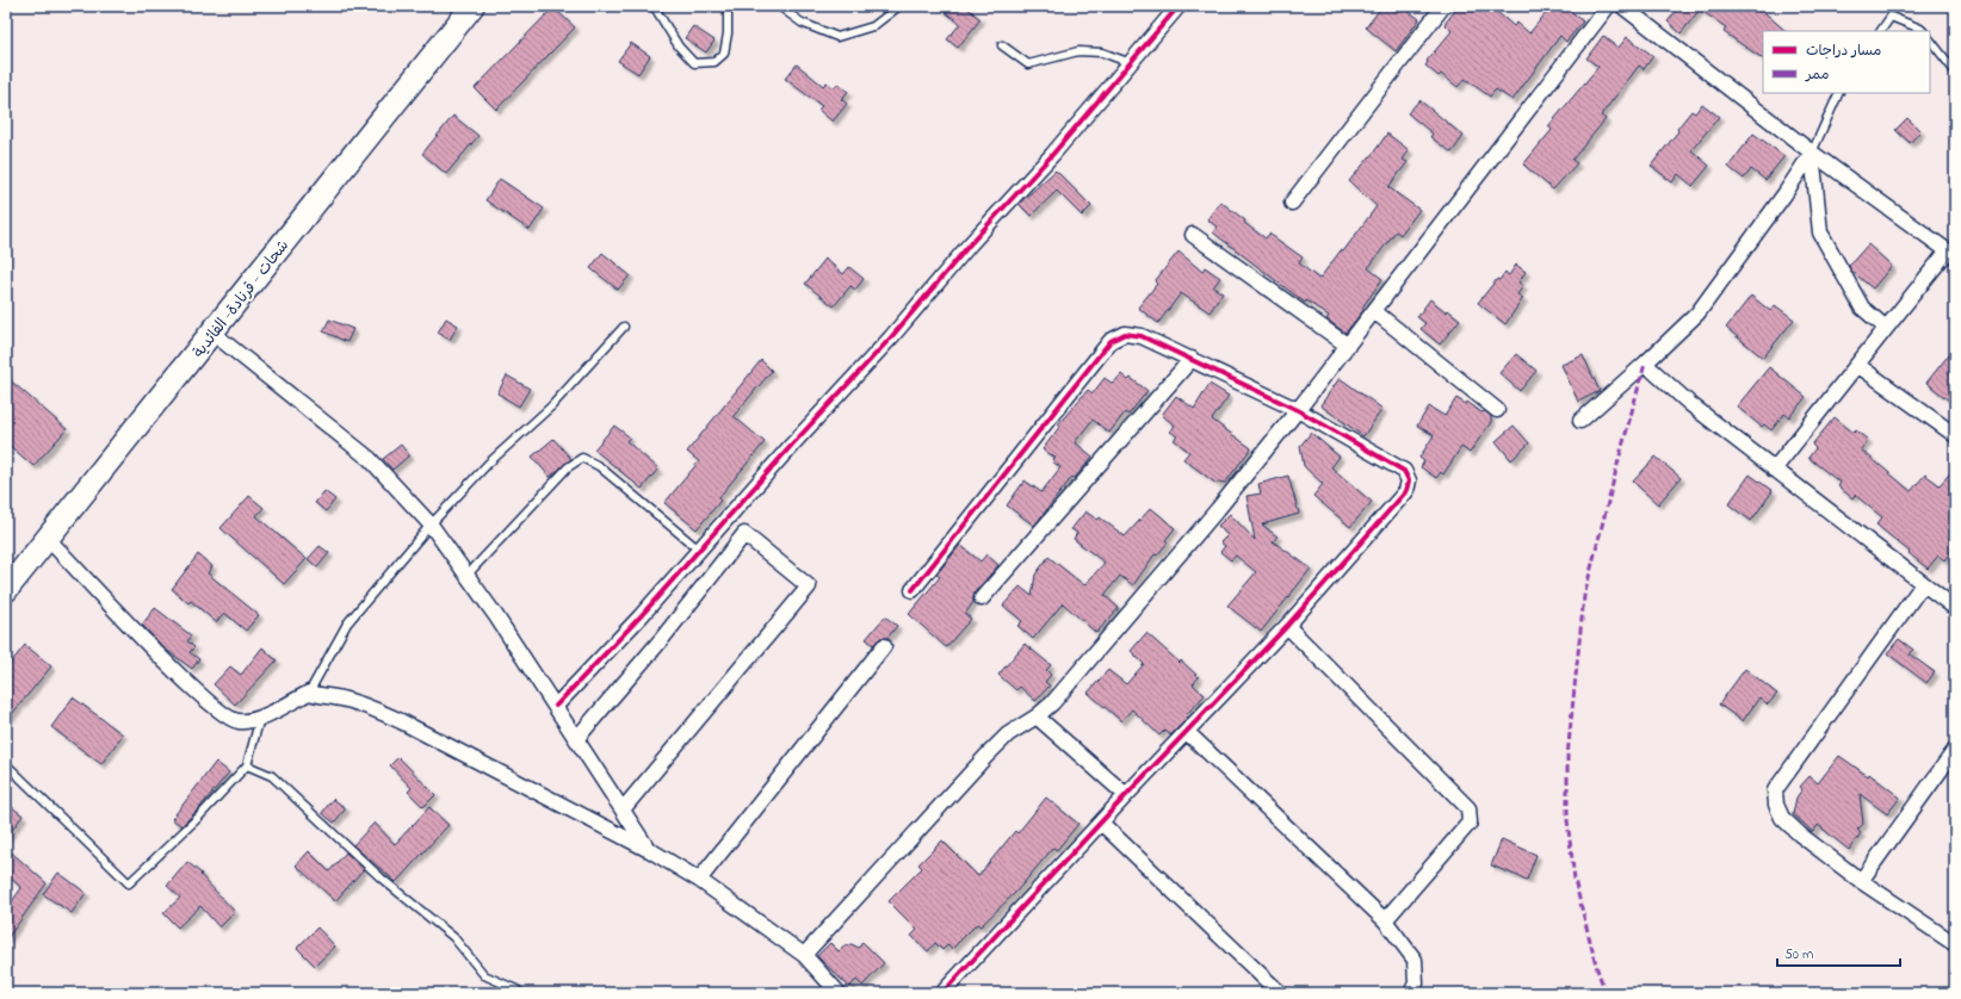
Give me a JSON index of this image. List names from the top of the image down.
{
  "streets": {
    "main road": ["شحات - قرنادة- الفائدية"]
  },
  "legend": ["مسار دراجات", "ممر"],
  "scale_bar": "50 m"
}
